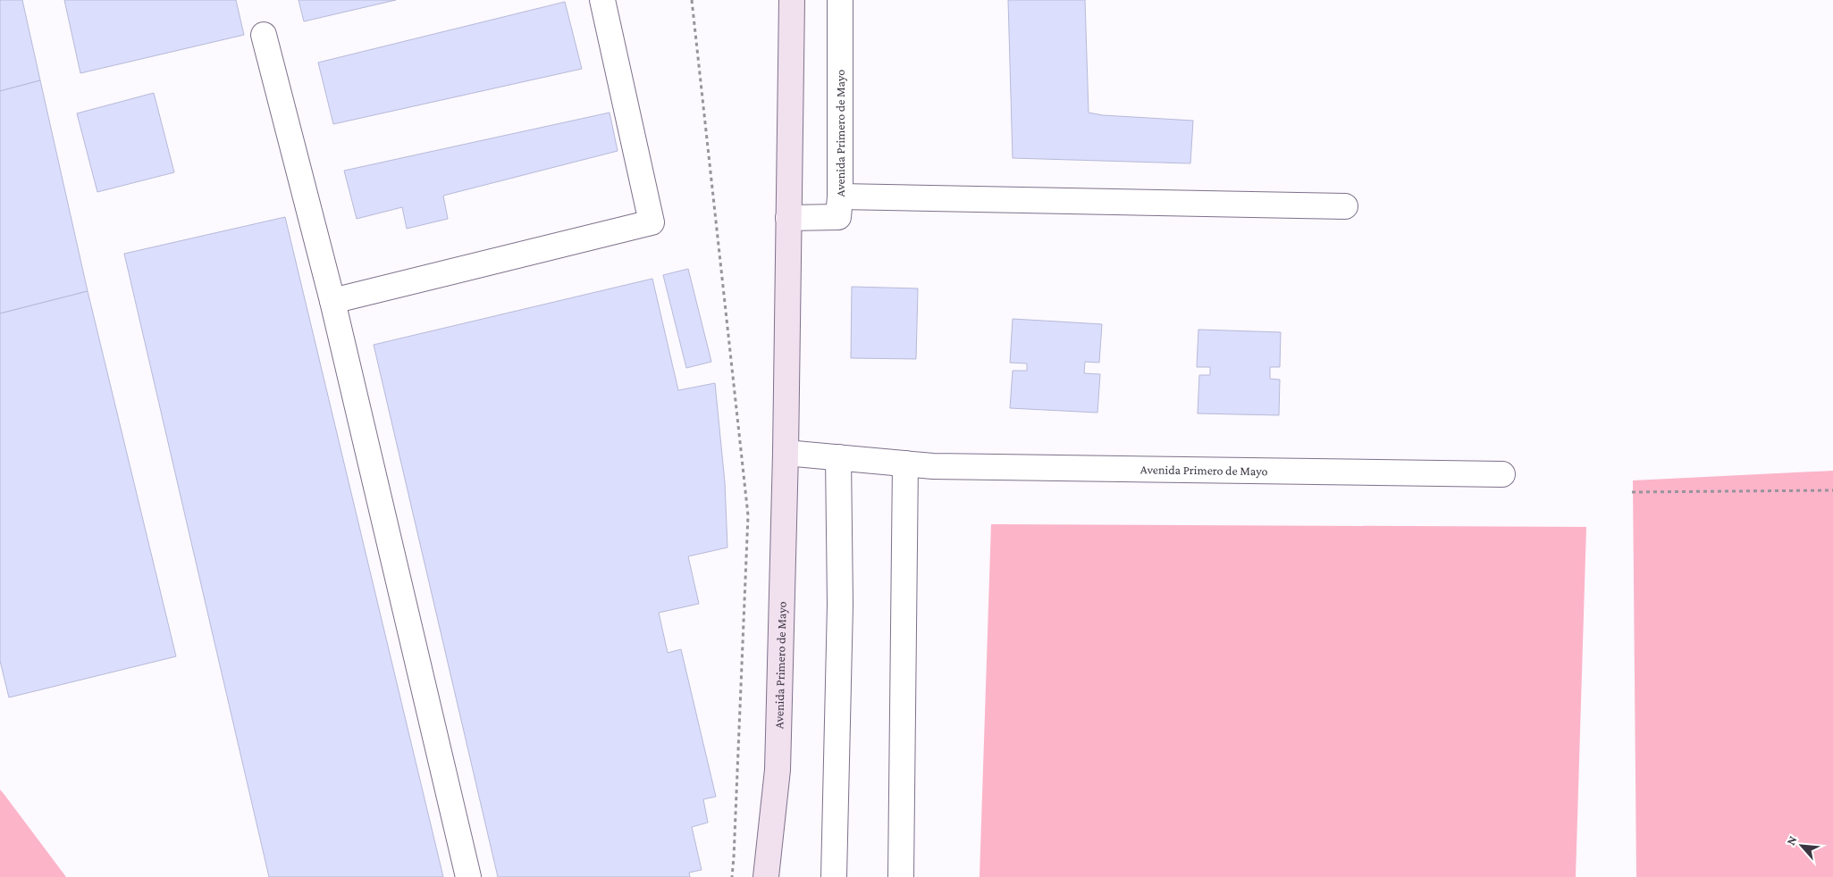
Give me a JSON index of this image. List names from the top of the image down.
{
  "streets": {
    "main road": ["Avenida Primero de Mayo"]
  },
  "north": "top left"
}
